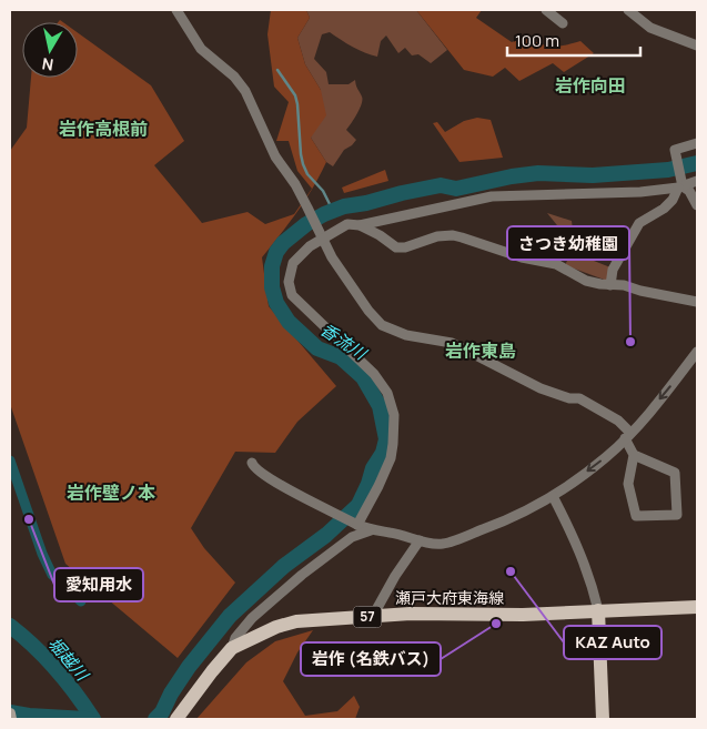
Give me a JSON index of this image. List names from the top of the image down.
{
  "streets": {
    "main road": ["瀬戸大府東海線", "57"]
  },
  "districts": [
    "岩作向田",
    "岩作高根前",
    "岩作東島",
    "岩作壁ノ本"
  ],
  "water": ["香流川", "堀越川"],
  "places": [
    "さつき幼稚園",
    "愛知用水",
    "KAZ Auto",
    "岩作 (名鉄バス)"
  ],
  "scale_bar": "100 m",
  "north": "bottom"
}
